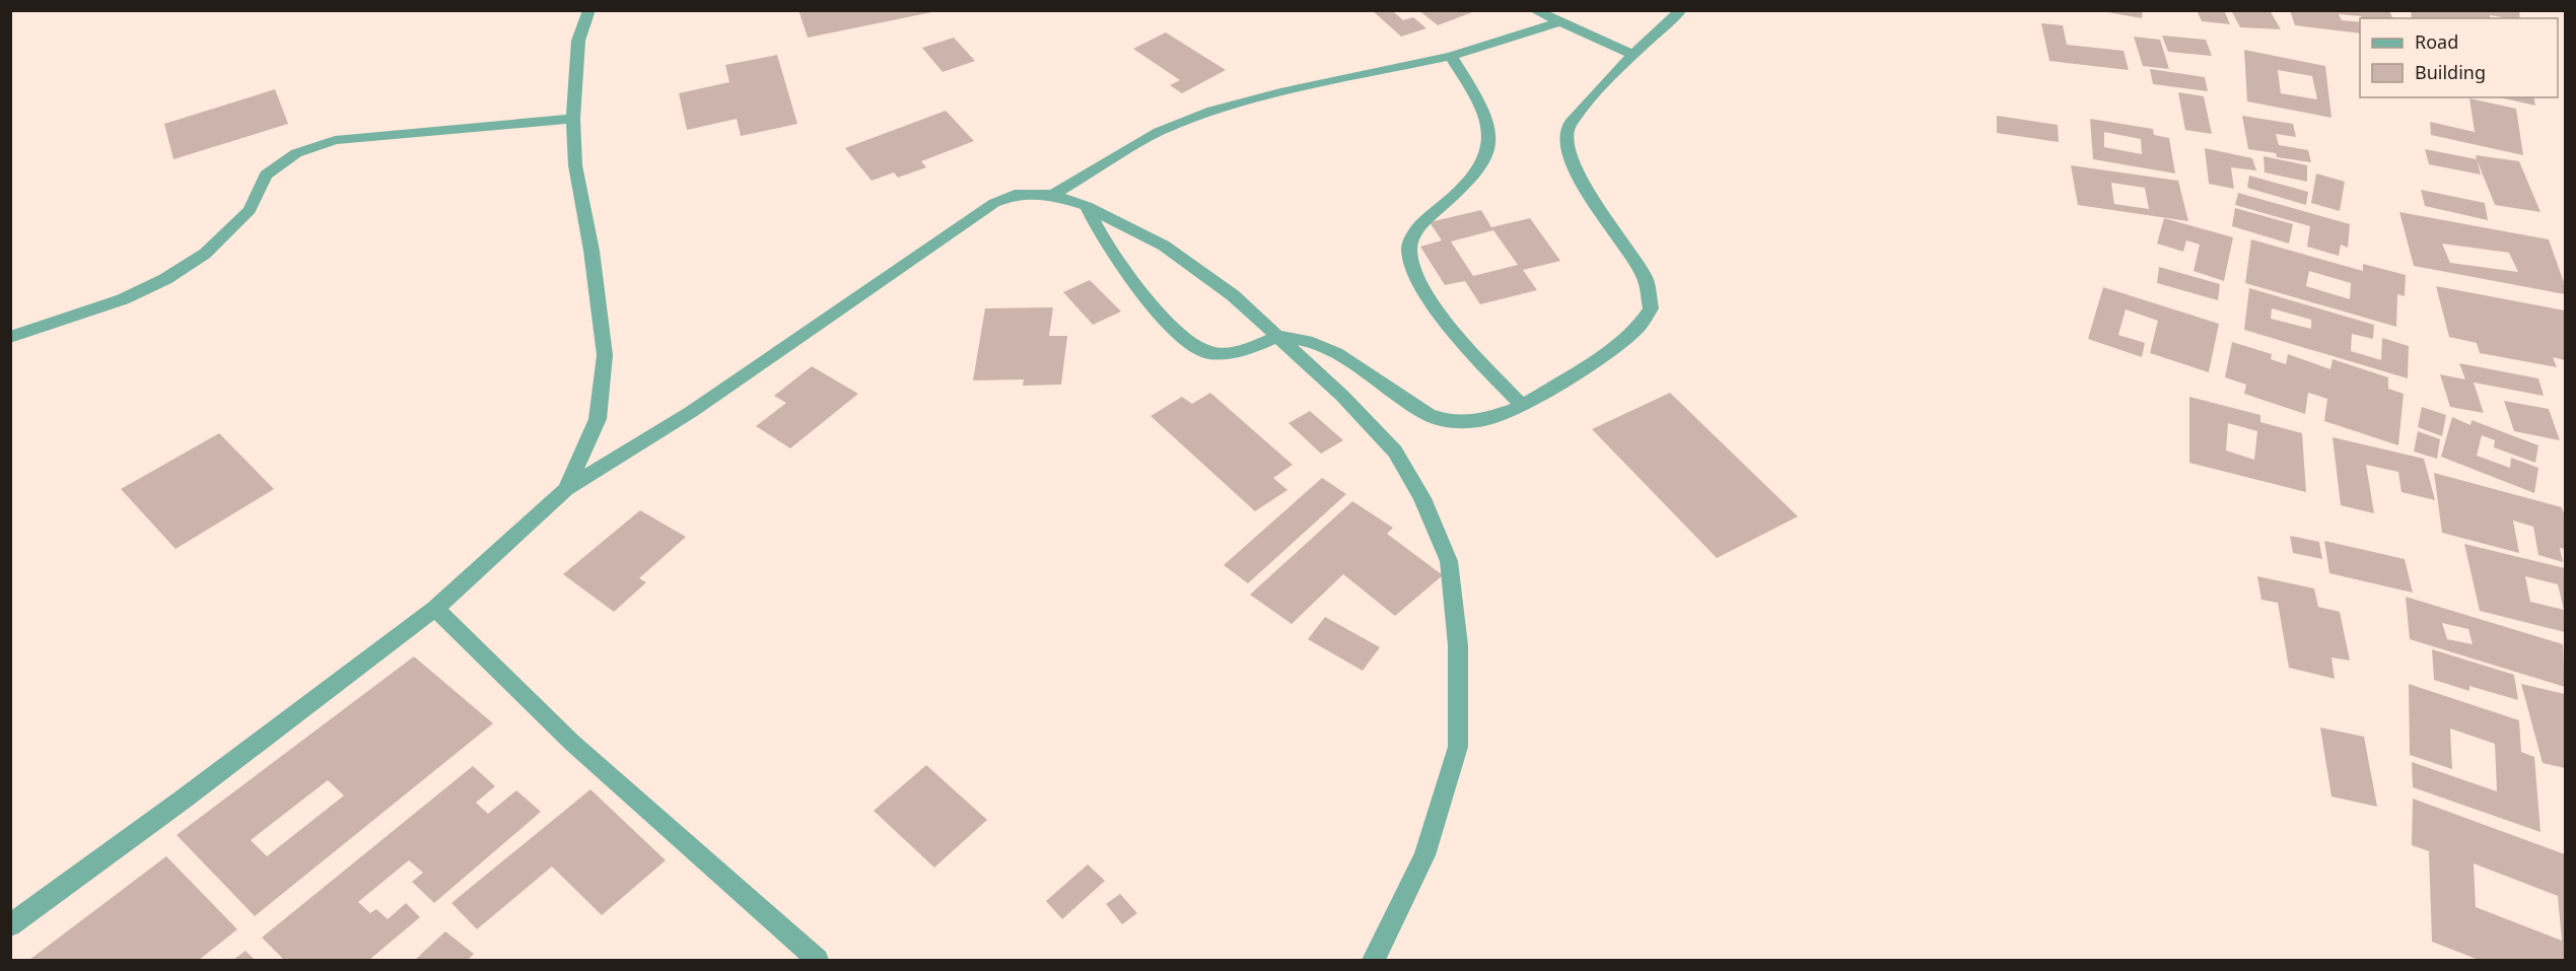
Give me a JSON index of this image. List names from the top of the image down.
{
  "legend": ["Road", "Building"]
}
